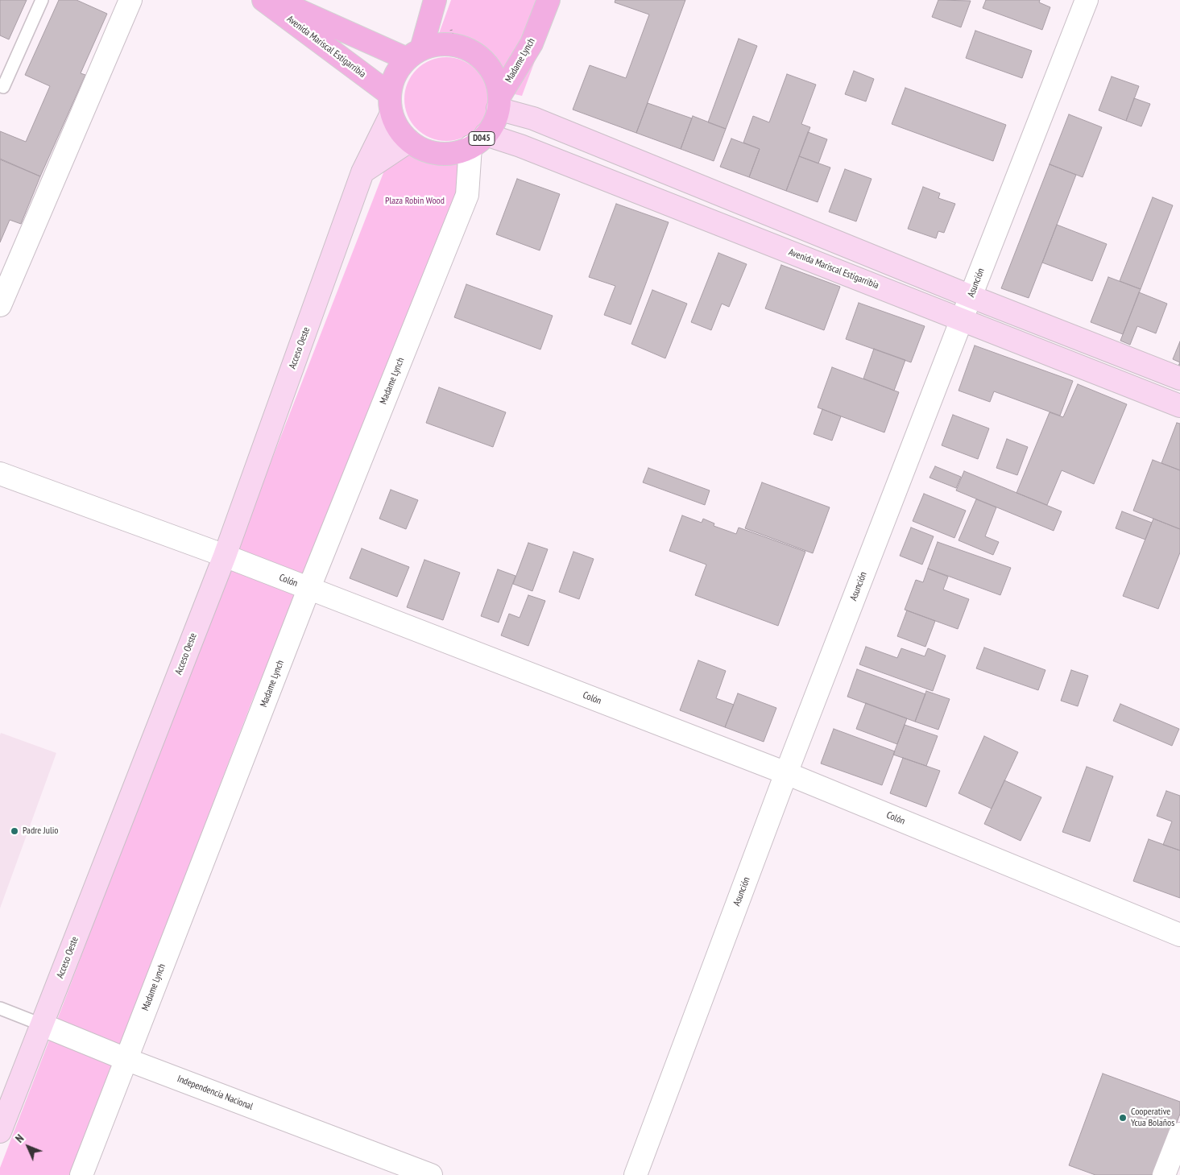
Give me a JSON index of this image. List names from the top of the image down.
{
  "streets": {
    "main road": [
      "Avenida Mariscal Estigarribia",
      "Madame Lynch",
      "D045",
      "Acceso Oeste"
    ],
    "street": ["Asunción", "Colón", "Independencia Nacional"]
  },
  "crossings": [
    ["Avenida Mariscal Estigarribia", "Madame Lynch"],
    ["Avenida Mariscal Estigarribia", "D045"],
    ["Avenida Mariscal Estigarribia", "Asunción"],
    ["Avenida Mariscal Estigarribia", "Acceso Oeste"],
    ["Madame Lynch", "D045"],
    ["Madame Lynch", "Acceso Oeste"],
    ["Madame Lynch", "Colón"],
    ["Madame Lynch", "Independencia Nacional"],
    ["D045", "Acceso Oeste"],
    ["Asunción", "Colón"],
    ["Acceso Oeste", "Colón"],
    ["Acceso Oeste", "Independencia Nacional"]
  ],
  "parks": ["Plaza Robin Wood"],
  "places": ["Padre Julio", "Cooperative Ycua Bolaños"],
  "north": "top left"
}
